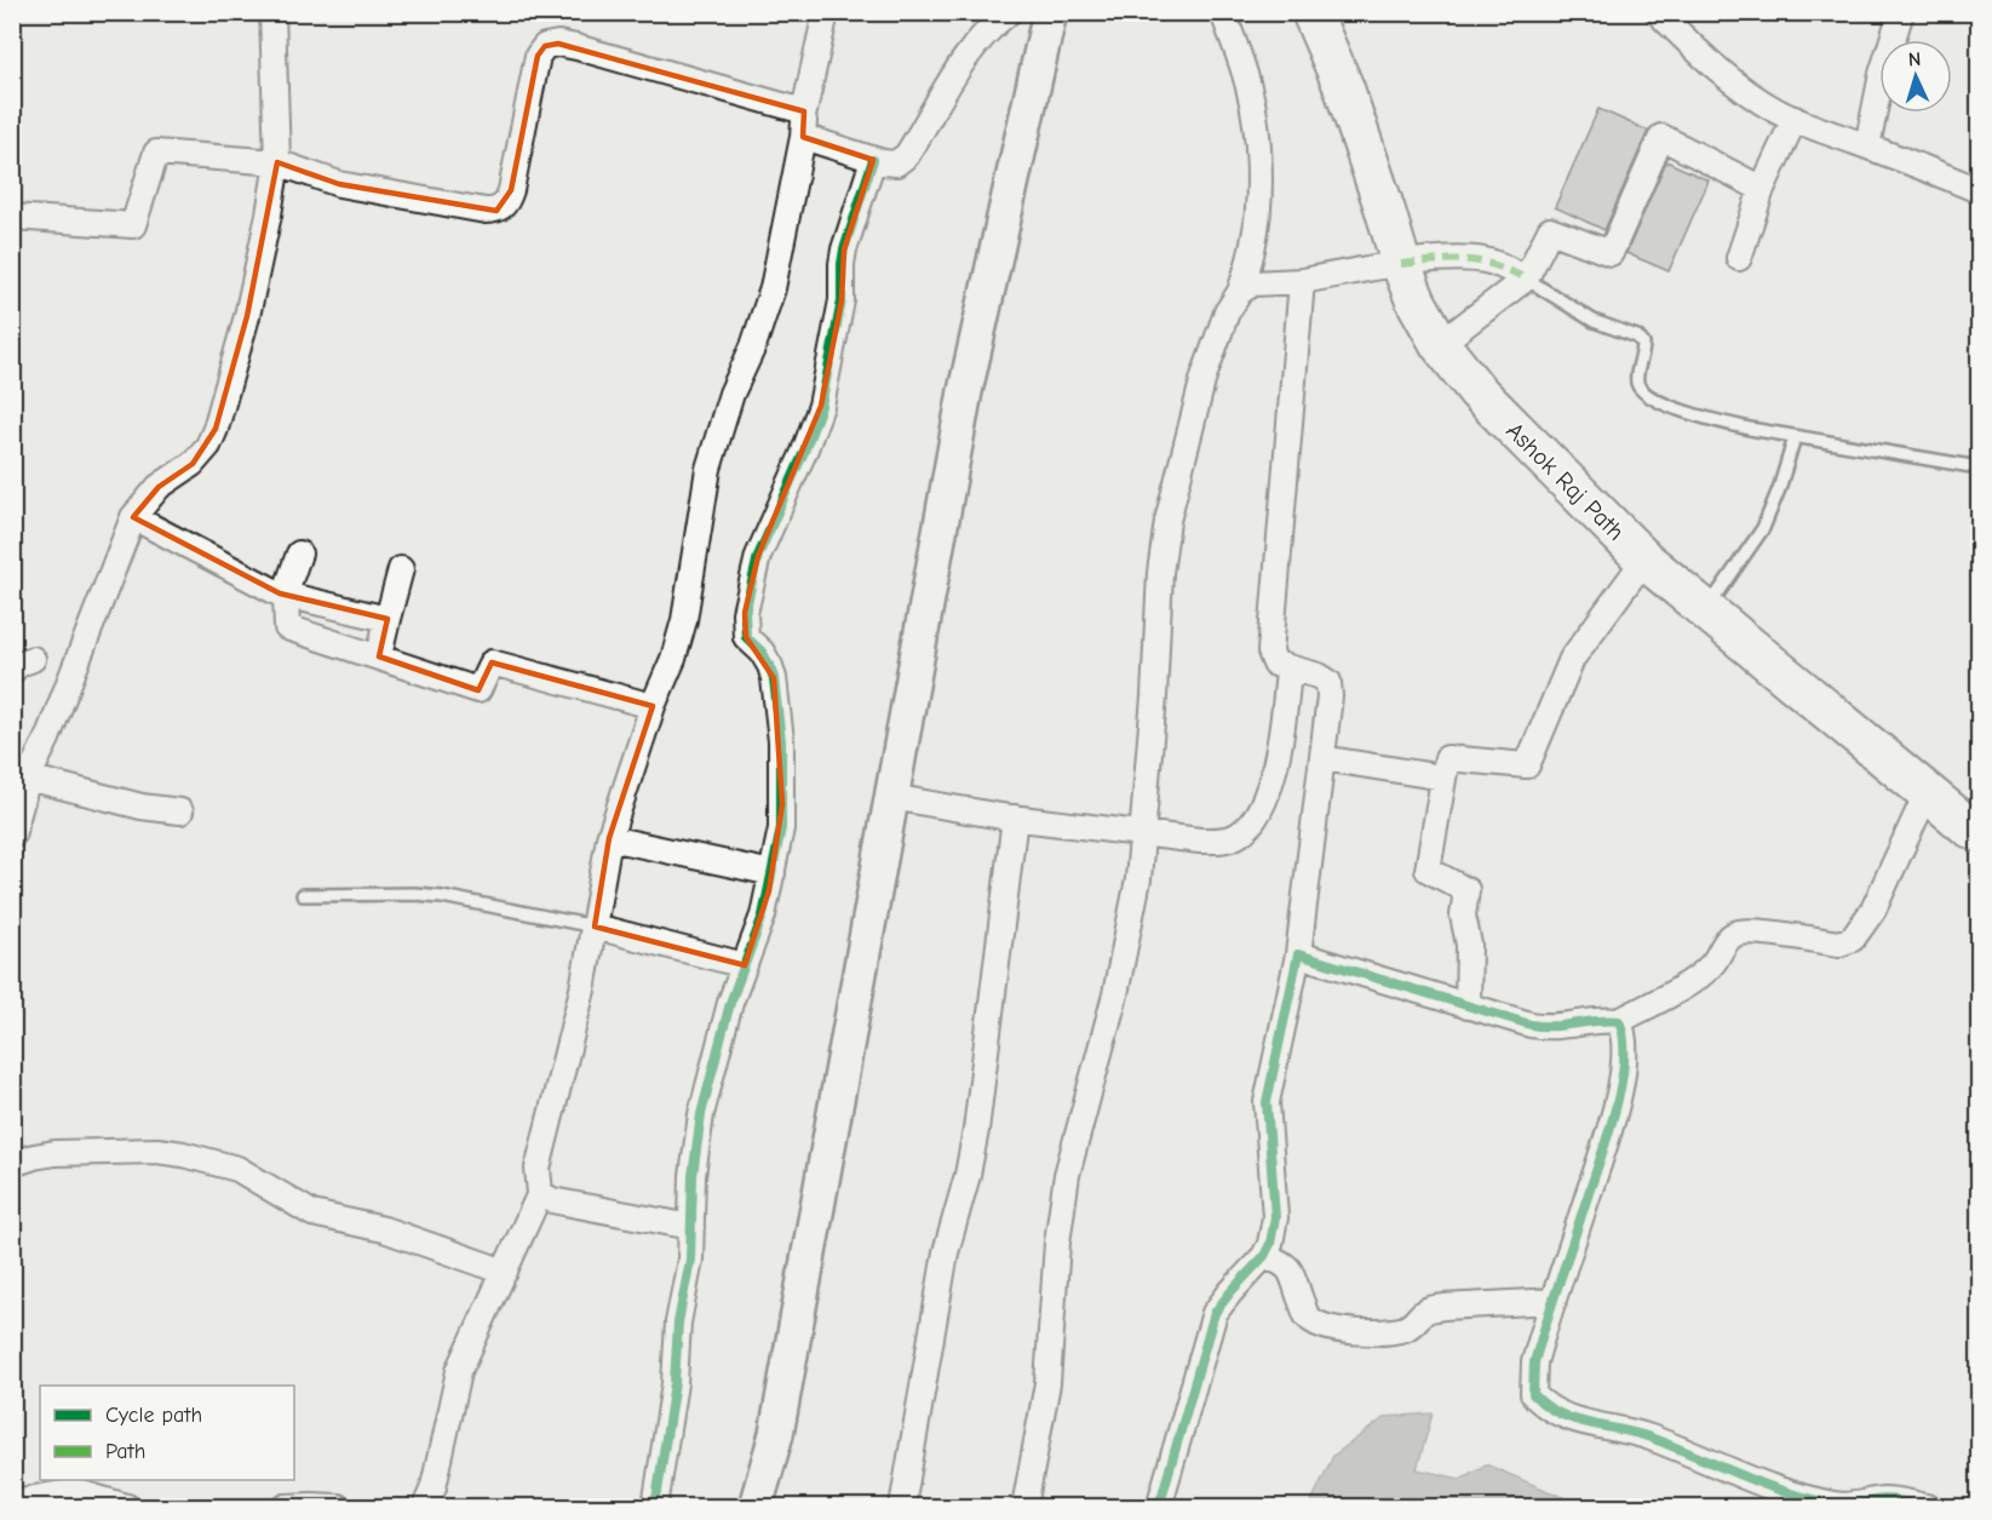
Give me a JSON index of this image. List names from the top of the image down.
{
  "streets": {
    "main road": ["Ashok Raj Path"]
  },
  "legend": ["Cycle path", "Path"],
  "north": "top"
}
